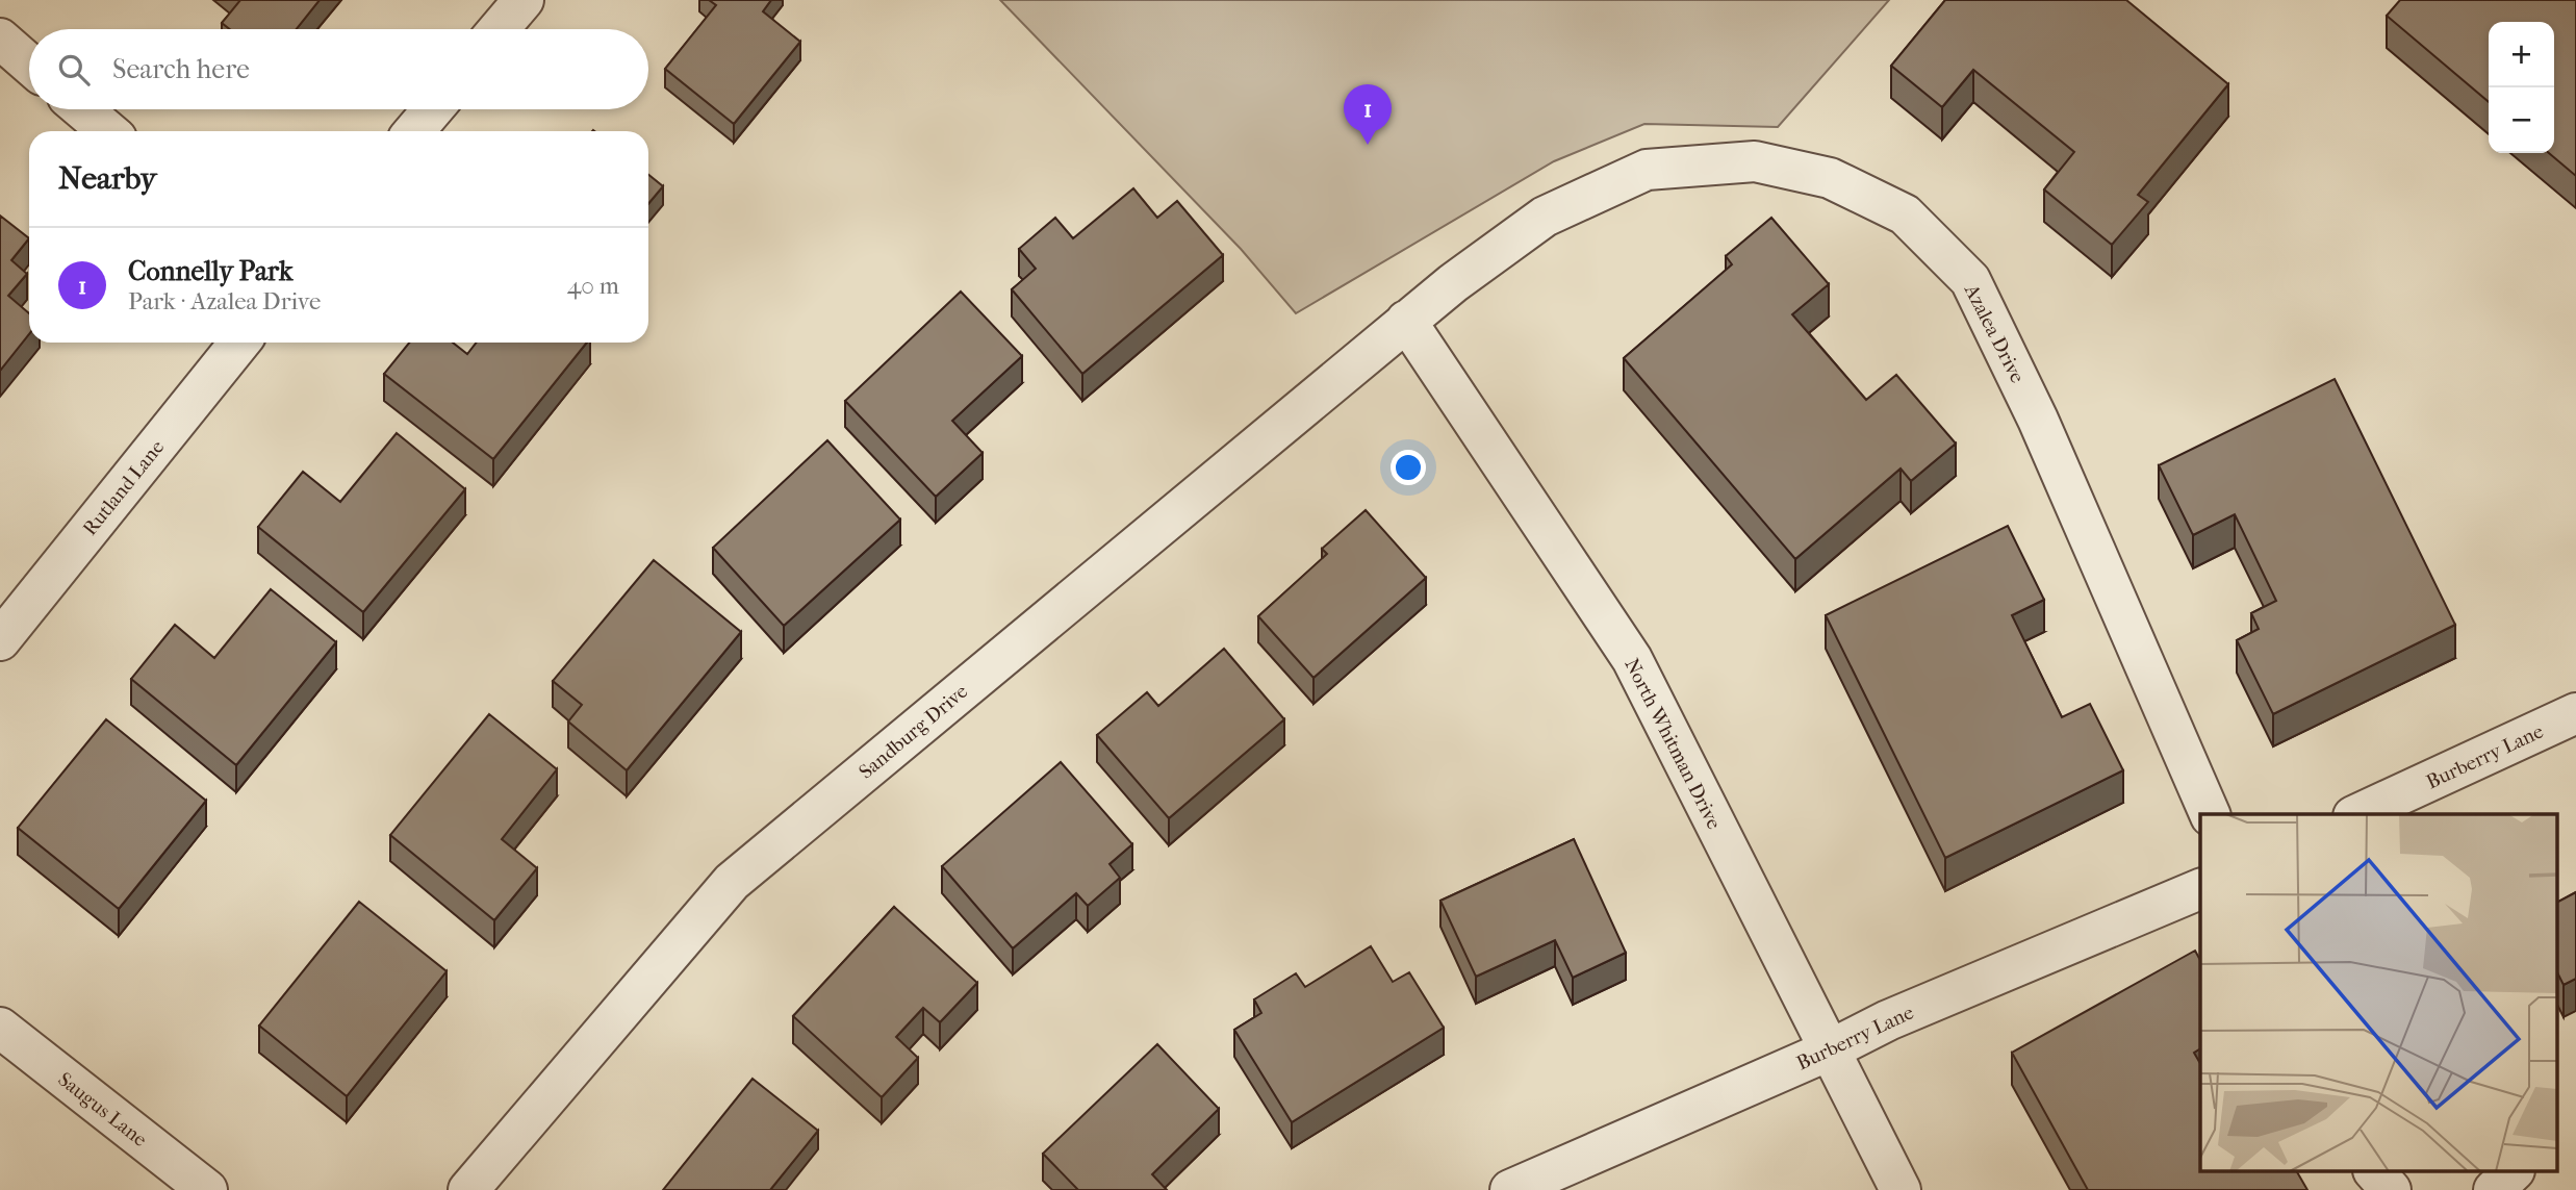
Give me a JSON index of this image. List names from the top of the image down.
{
  "streets": {
    "street": [
      "Azalea Drive",
      "Rutland Lane",
      "Sandburg Drive",
      "North Whitman Drive",
      "Burberry Lane",
      "Saugus Lane"
    ]
  },
  "crossings": [
    ["Azalea Drive", "Sandburg Drive"],
    ["Azalea Drive", "North Whitman Drive"],
    ["Sandburg Drive", "North Whitman Drive"],
    ["North Whitman Drive", "Burberry Lane"]
  ],
  "page": {
    "map_buttons": ["+", "−"],
    "search": "Search here",
    "pins": "1",
    "heading": "Nearby",
    "list": [
      {
        "mark": "1",
        "name": "Connelly Park",
        "note": "Park · Azalea Drive",
        "value": "40 m"
      }
    ]
  }
}
